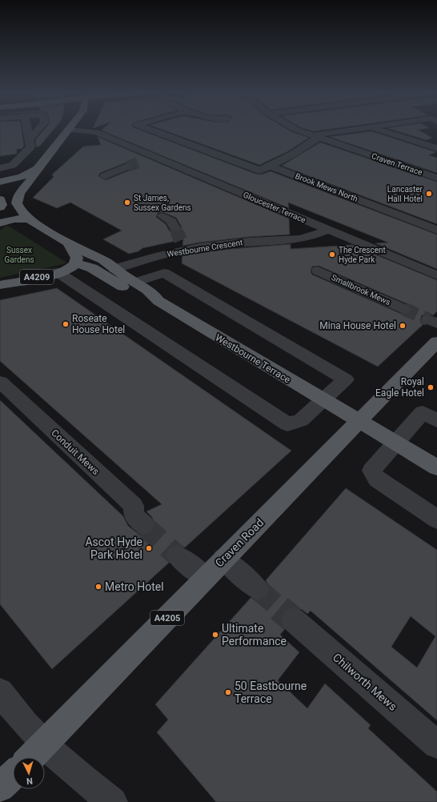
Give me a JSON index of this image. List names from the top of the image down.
{
  "streets": {
    "main road": [
      "A4209",
      "Westbourne Terrace",
      "Craven Road",
      "A4205"
    ],
    "street": [
      "Craven Terrace",
      "Brook Mews North",
      "Gloucester Terrace",
      "Westbourne Crescent",
      "Smallbrook Mews",
      "Conduit Mews",
      "Chilworth Mews"
    ]
  },
  "crossings": [
    ["Gloucester Terrace", "Westbourne Crescent"],
    ["Westbourne Terrace", "Craven Road"]
  ],
  "parks": ["Sussex Gardens"],
  "places": [
    "Lancaster Hall Hotel",
    "St James, Sussex Gardens",
    "The Crescent Hyde Park",
    "Roseate House Hotel",
    "Mina House Hotel",
    "Royal Eagle Hotel",
    "Ascot Hyde Park Hotel",
    "Metro Hotel",
    "Ultimate Performance",
    "50 Eastbourne Terrace"
  ],
  "north": "bottom"
}
